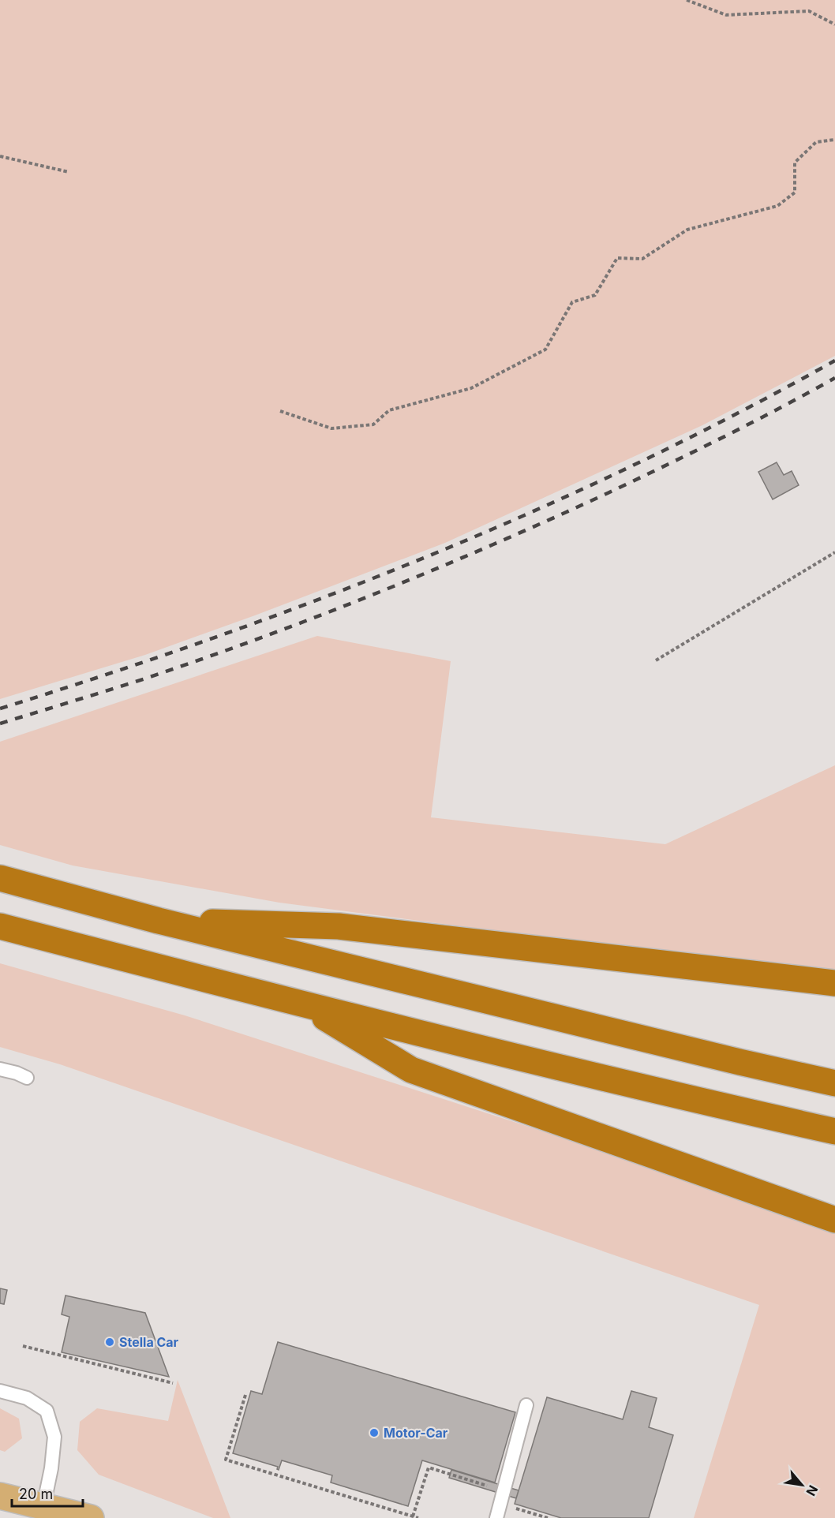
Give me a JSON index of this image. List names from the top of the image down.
{
  "places": ["Stella Car", "Motor-Car"],
  "scale_bar": "20 m",
  "north": "bottom right"
}
